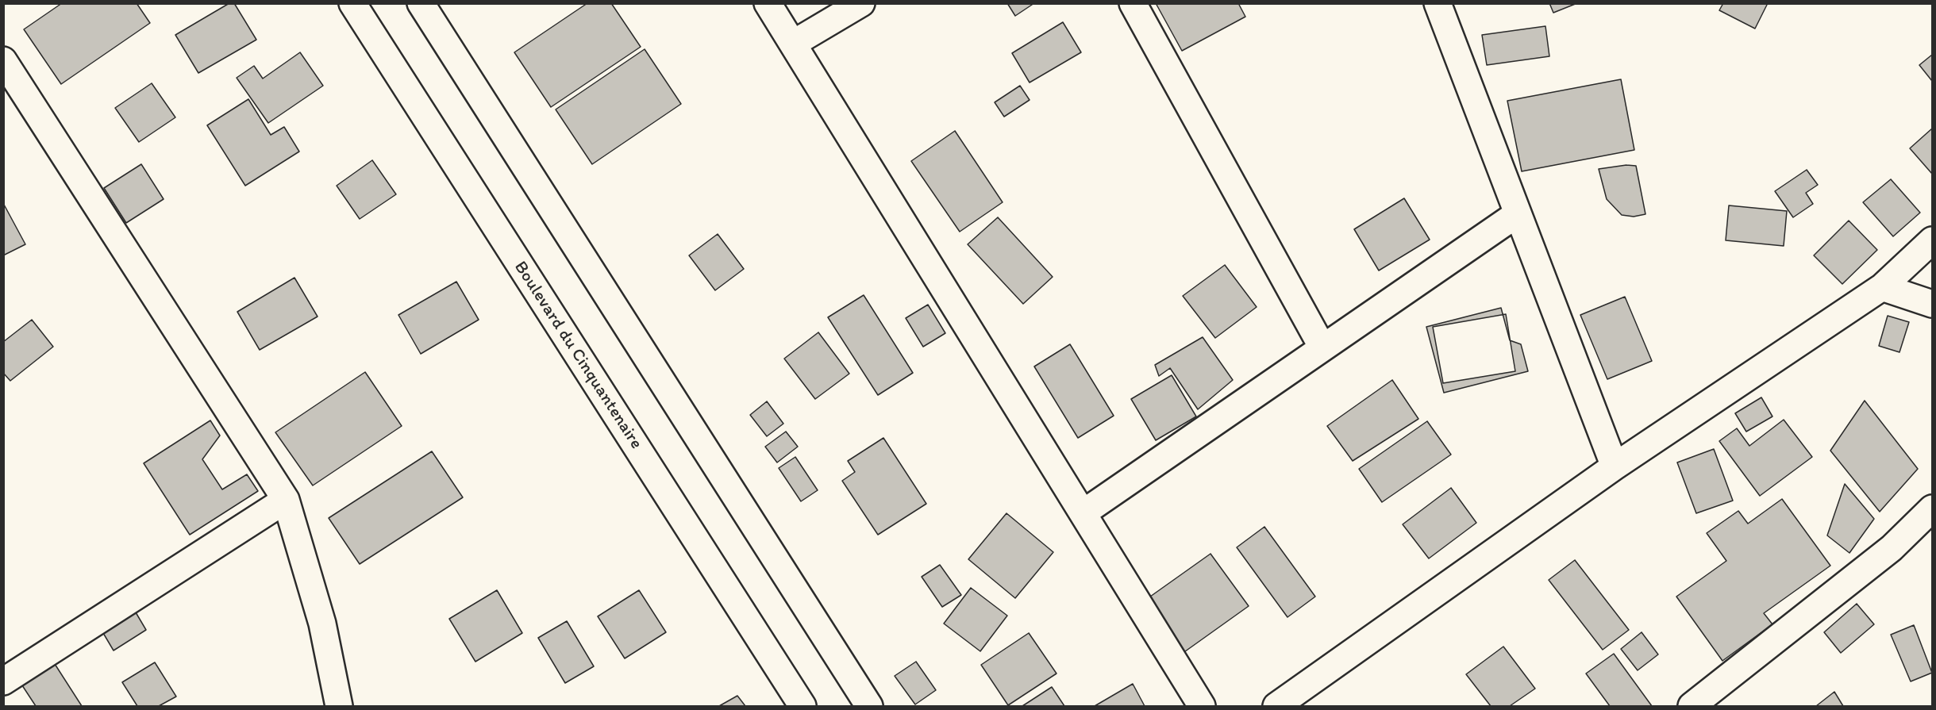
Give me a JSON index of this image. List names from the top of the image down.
{
  "streets": {
    "street": ["Boulevard du Cinquantenaire"]
  }
}
